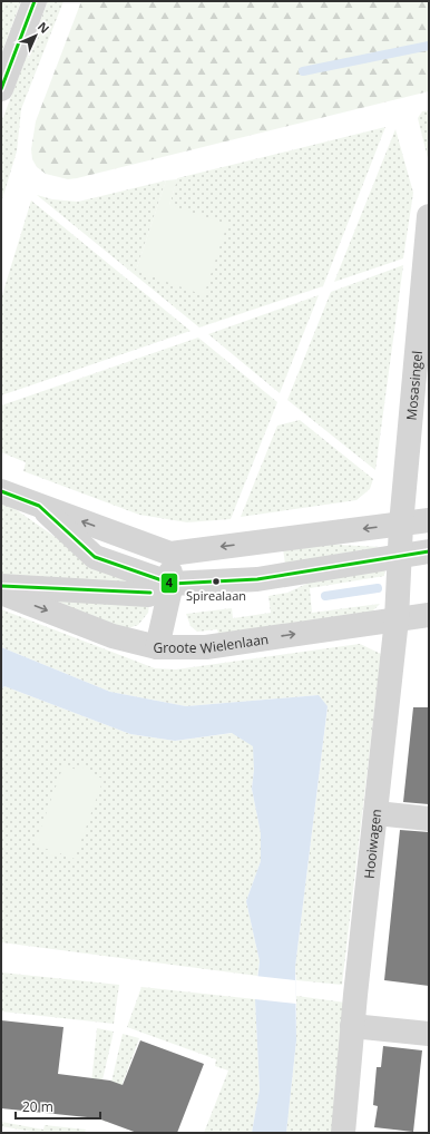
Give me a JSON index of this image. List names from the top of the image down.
{
  "streets": {
    "street": ["Mosasingel", "Groote Wielenlaan", "Hooiwagen"]
  },
  "crossings": [
    ["Mosasingel", "Hooiwagen"],
    ["Groote Wielenlaan", "Hooiwagen"]
  ],
  "places": ["Spirealaan"],
  "lines": ["transit line 4"],
  "scale_bar": "20 m",
  "north": "top right"
}
